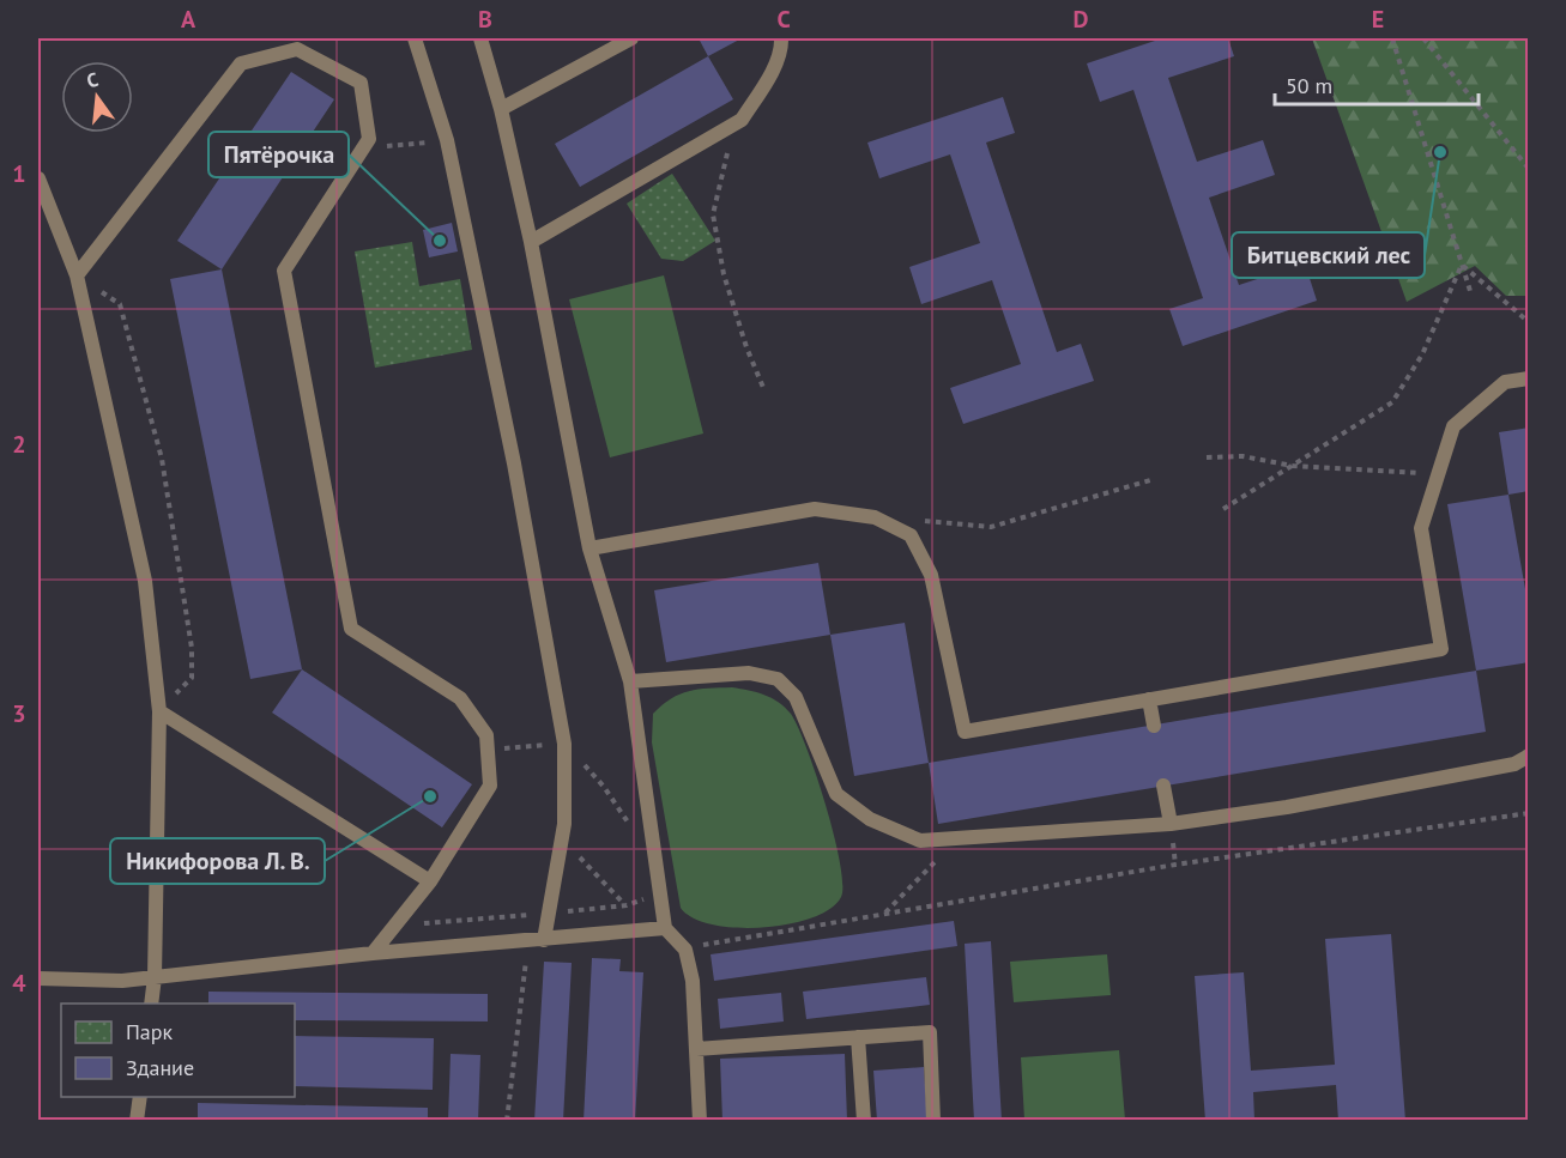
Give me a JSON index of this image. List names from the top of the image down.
{
  "places": ["Битцевский лес", "Пятёрочка", "Никифорова Л. В."],
  "legend": ["Парк", "Здание"],
  "scale_bar": "50 m",
  "north": "top",
  "grid": {
    "columns": [
      "A",
      "B",
      "C",
      "D",
      "E"
    ],
    "rows": [
      "1",
      "2",
      "3",
      "4"
    ]
  }
}
